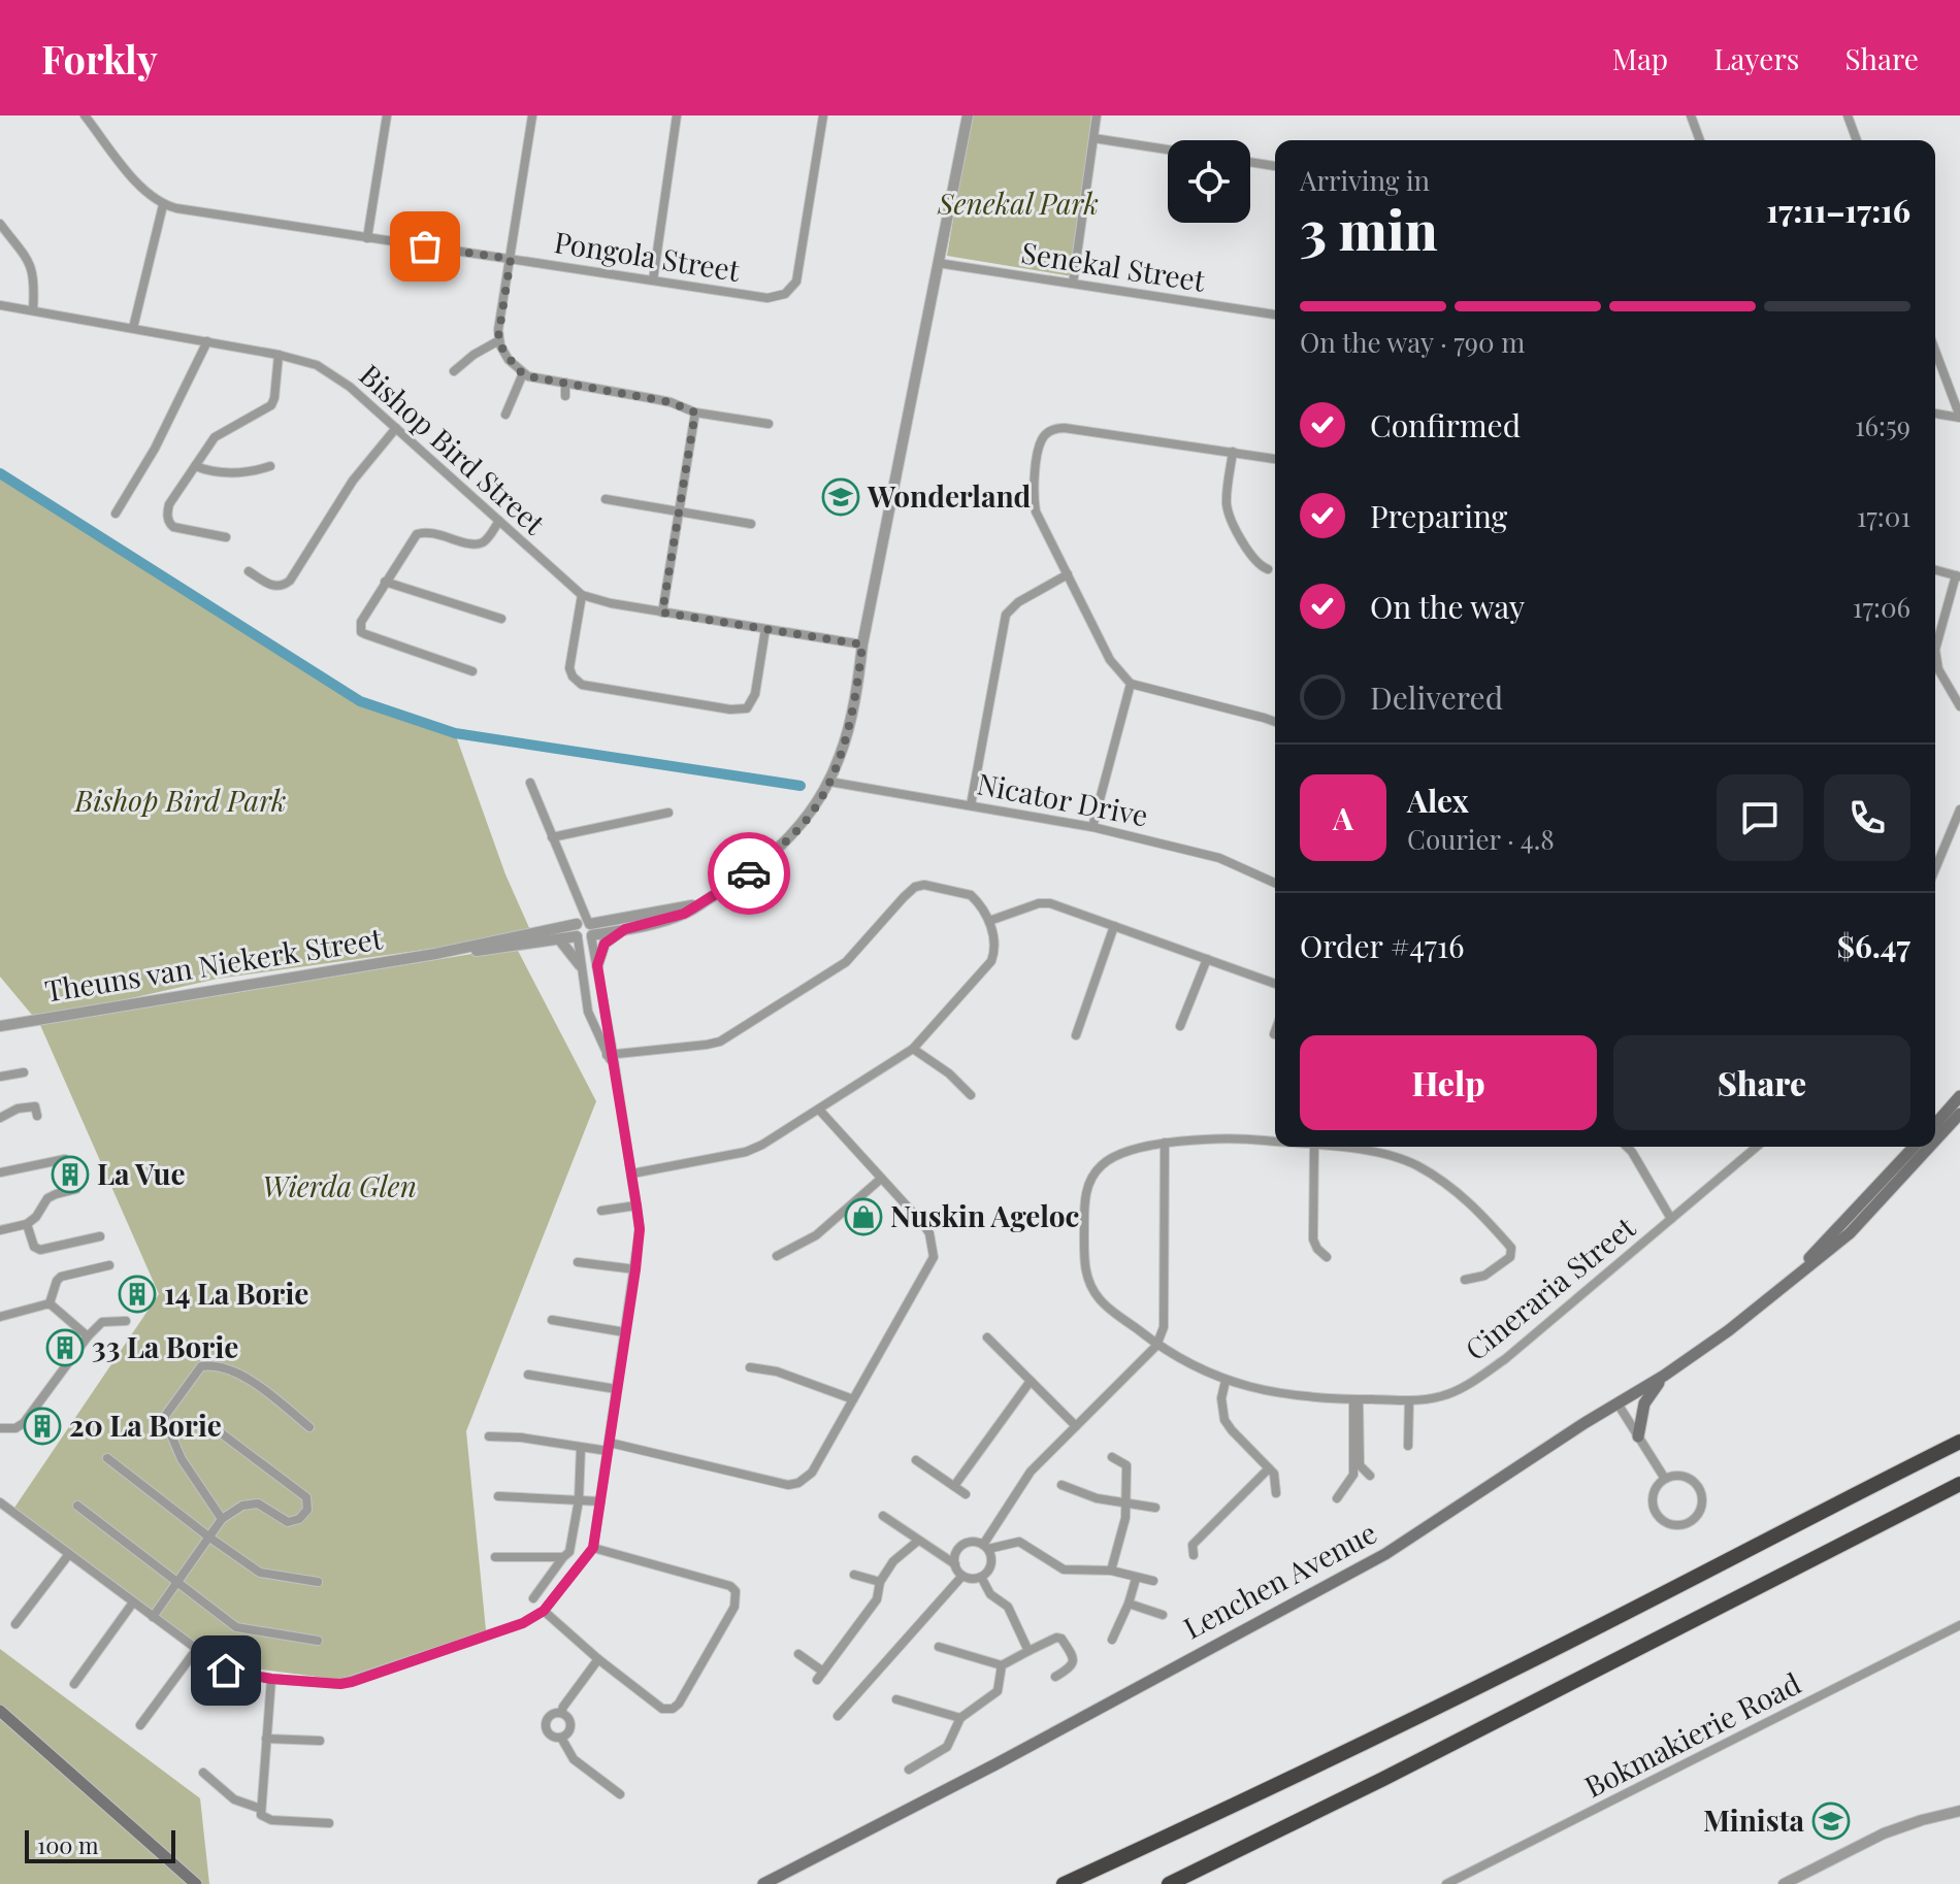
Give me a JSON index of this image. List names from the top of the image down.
{
  "streets": {
    "main road": ["Lenchen Avenue"],
    "street": [
      "Pongola Street",
      "Senekal Street",
      "Bishop Bird Street",
      "Nicator Drive",
      "Theuns van Niekerk Street",
      "Cineraria Street",
      "Bokmakierie Road"
    ]
  },
  "crossings": [
    ["Senekal Street", "Theuns van Niekerk Street"],
    ["Bishop Bird Street", "Theuns van Niekerk Street"],
    ["Nicator Drive", "Theuns van Niekerk Street"]
  ],
  "parks": ["Senekal Park", "Bishop Bird Park", "Wierda Glen"],
  "places": {
    "school or university": ["Wonderland", "Minista"],
    "building": [
      "La Vue",
      "14 La Borie",
      "33 La Borie",
      "20 La Borie"
    ],
    "shop": ["Nuskin Ageloc"]
  },
  "scale_bar": "100 m",
  "page": {
    "header": "Forkly",
    "nav": ["Map", "Layers", "Share"],
    "heading": ["3 min", "Arriving in", "17:11–17:16"],
    "panel": [
      "Alex",
      "Courier · 4.8",
      "Order #4716",
      "$6.47"
    ],
    "bar": "On the way · 790 m",
    "list": [
      ["Confirmed", "16:59"],
      ["Preparing", "17:01"],
      ["On the way", "17:06"],
      "Delivered"
    ],
    "round": "A",
    "buttons": ["Help", "Share"],
    "scale": "100 m"
  }
}
